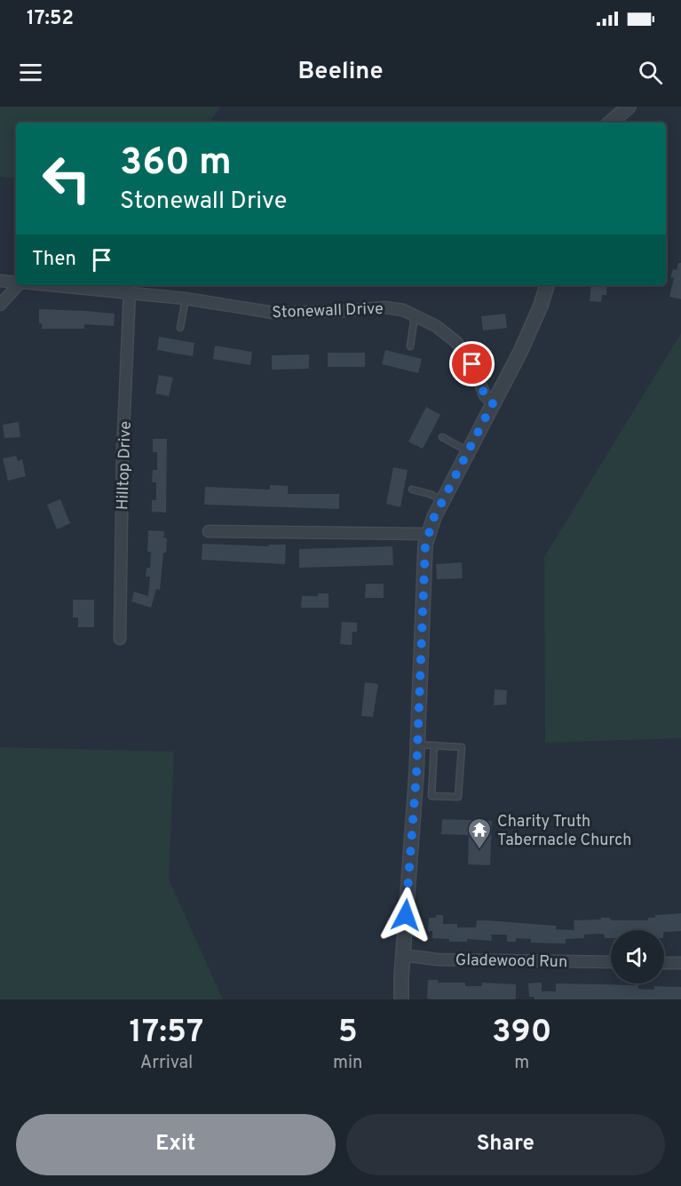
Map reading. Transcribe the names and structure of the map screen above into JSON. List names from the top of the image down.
{
  "streets": {
    "street": ["Stonewall Drive", "Hilltop Drive", "Gladewood Run"]
  },
  "crossings": [
    ["Stonewall Drive", "Hilltop Drive"]
  ],
  "places": {
    "temple": ["Charity Truth Tabernacle Church"]
  },
  "page": {
    "status": "17:52",
    "header": "Beeline",
    "turn": ["360 m", "Stonewall Drive"],
    "then": "Then",
    "eta": [
      "17:57",
      "Arrival",
      "5",
      "min",
      "390",
      "m"
    ],
    "buttons": ["Exit", "Share"]
  }
}
